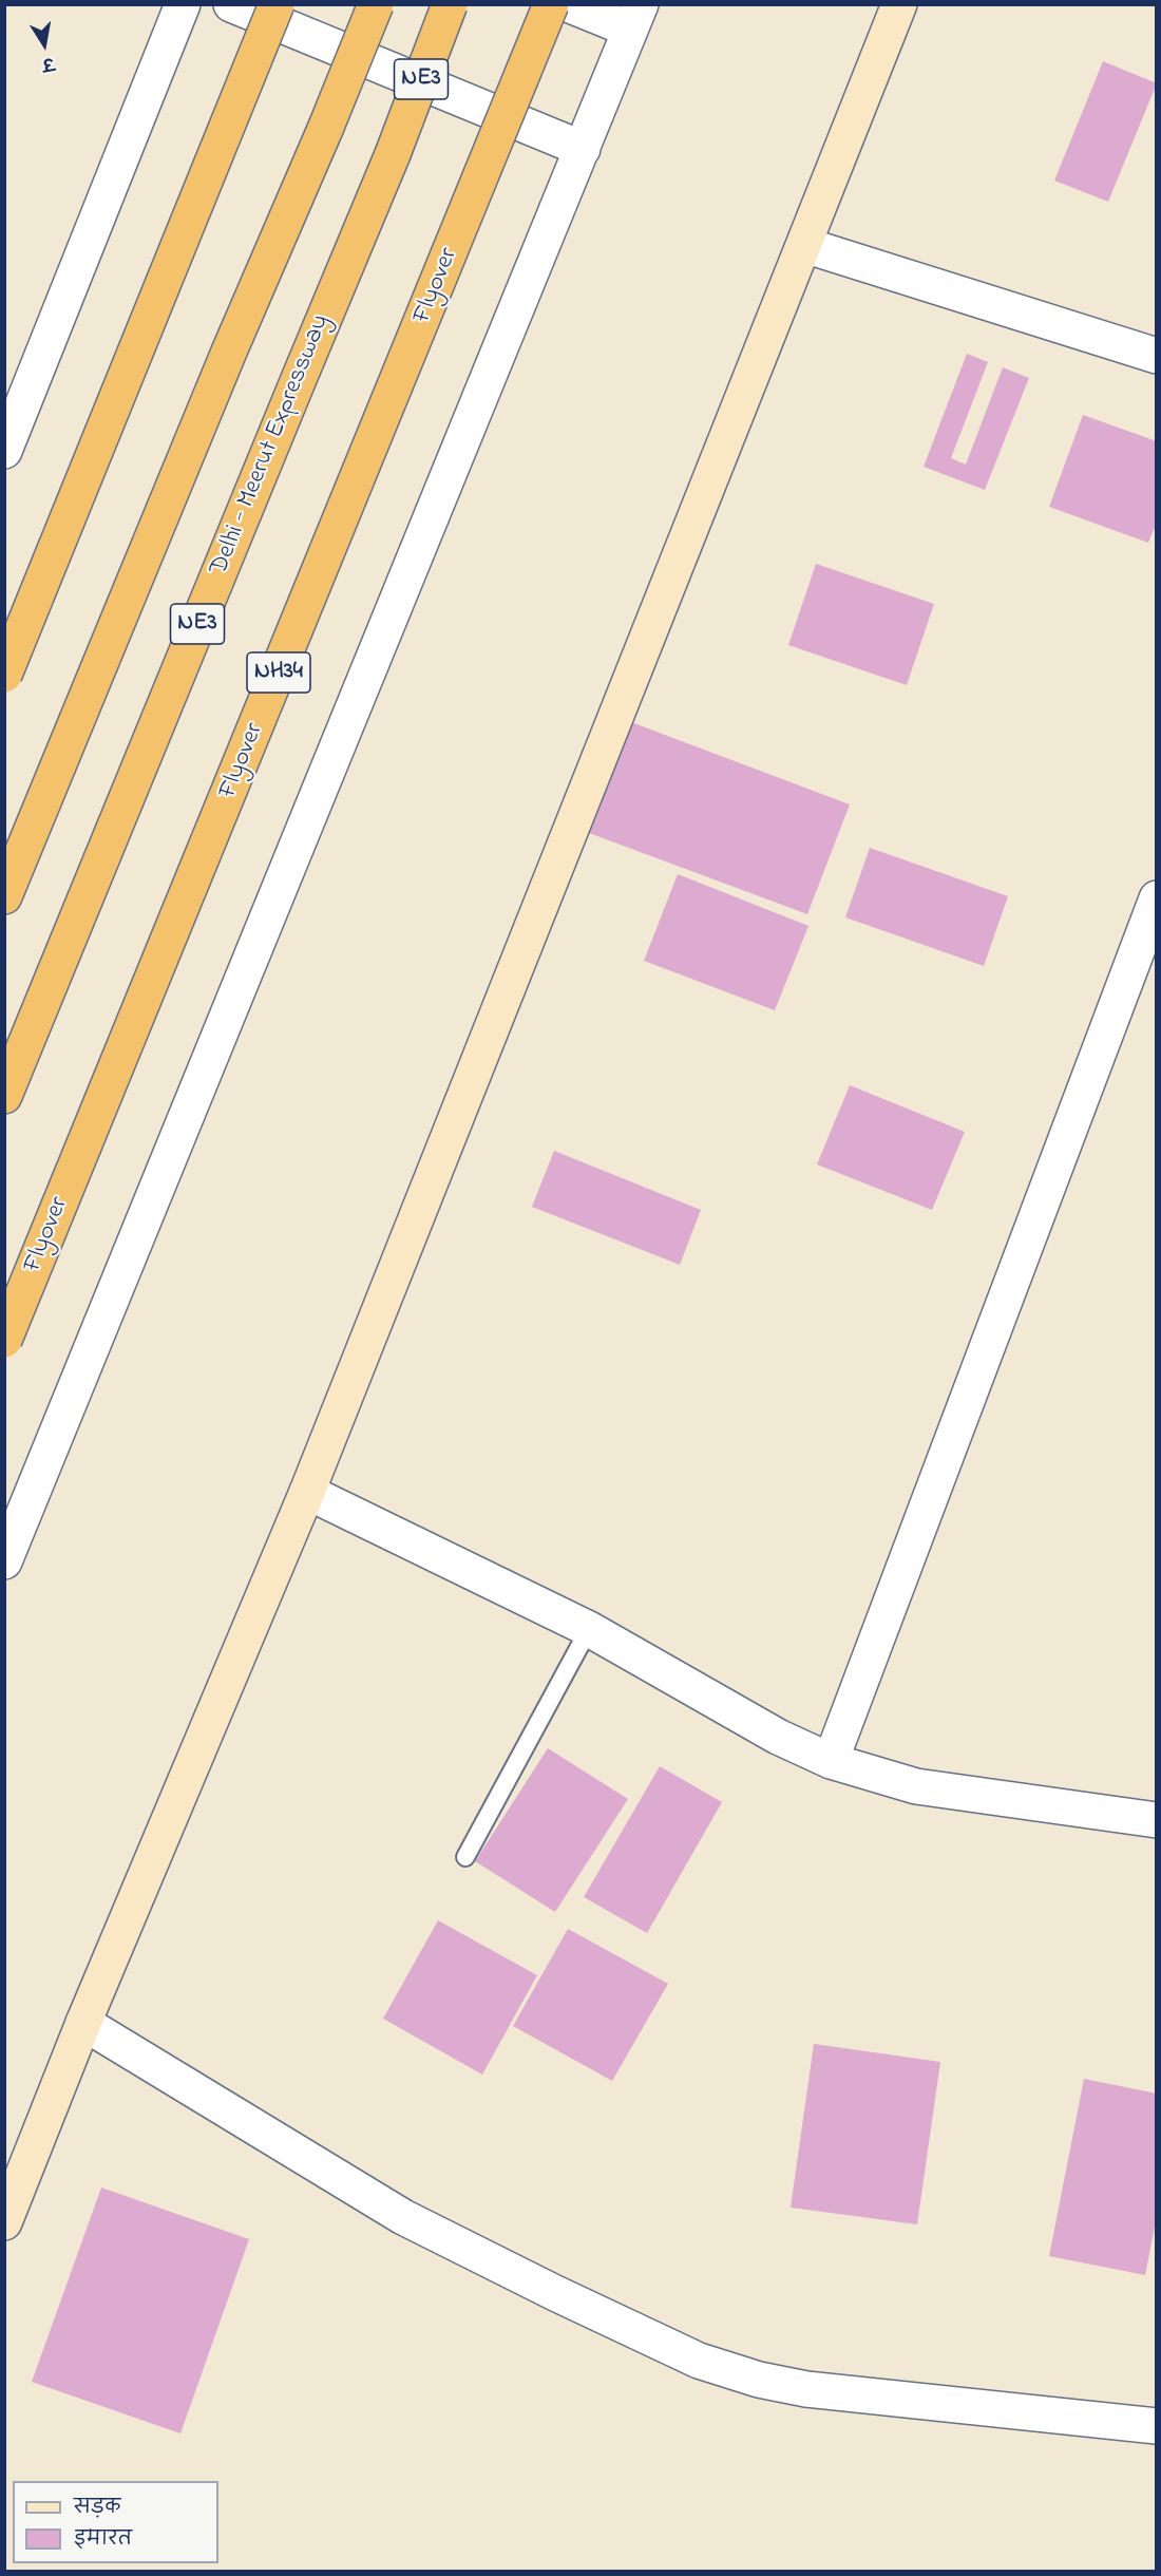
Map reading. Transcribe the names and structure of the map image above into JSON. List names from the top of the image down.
{
  "streets": {
    "highway": [
      "NE3",
      "Flyover",
      "Delhi - Meerut Expressway",
      "NH34"
    ]
  },
  "legend": ["सड़क", "इमारत"],
  "north": "bottom"
}
